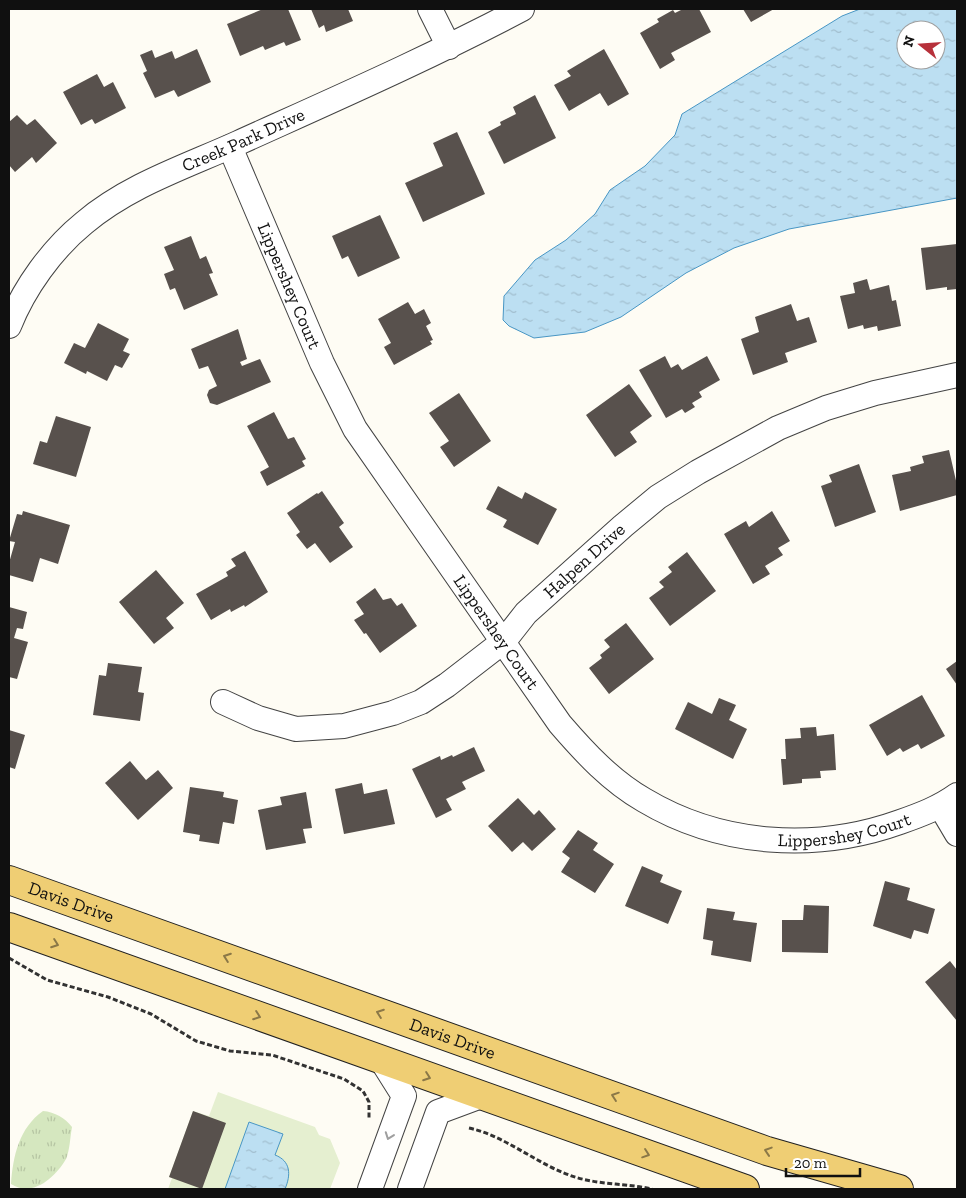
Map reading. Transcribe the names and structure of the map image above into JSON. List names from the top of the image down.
{
  "streets": {
    "main road": ["Davis Drive"],
    "street": ["Creek Park Drive", "Lippershey Court", "Halpen Drive"]
  },
  "crossings": [
    ["Creek Park Drive", "Lippershey Court"],
    ["Lippershey Court", "Halpen Drive"]
  ],
  "scale_bar": "20 m",
  "north": "left"
}
